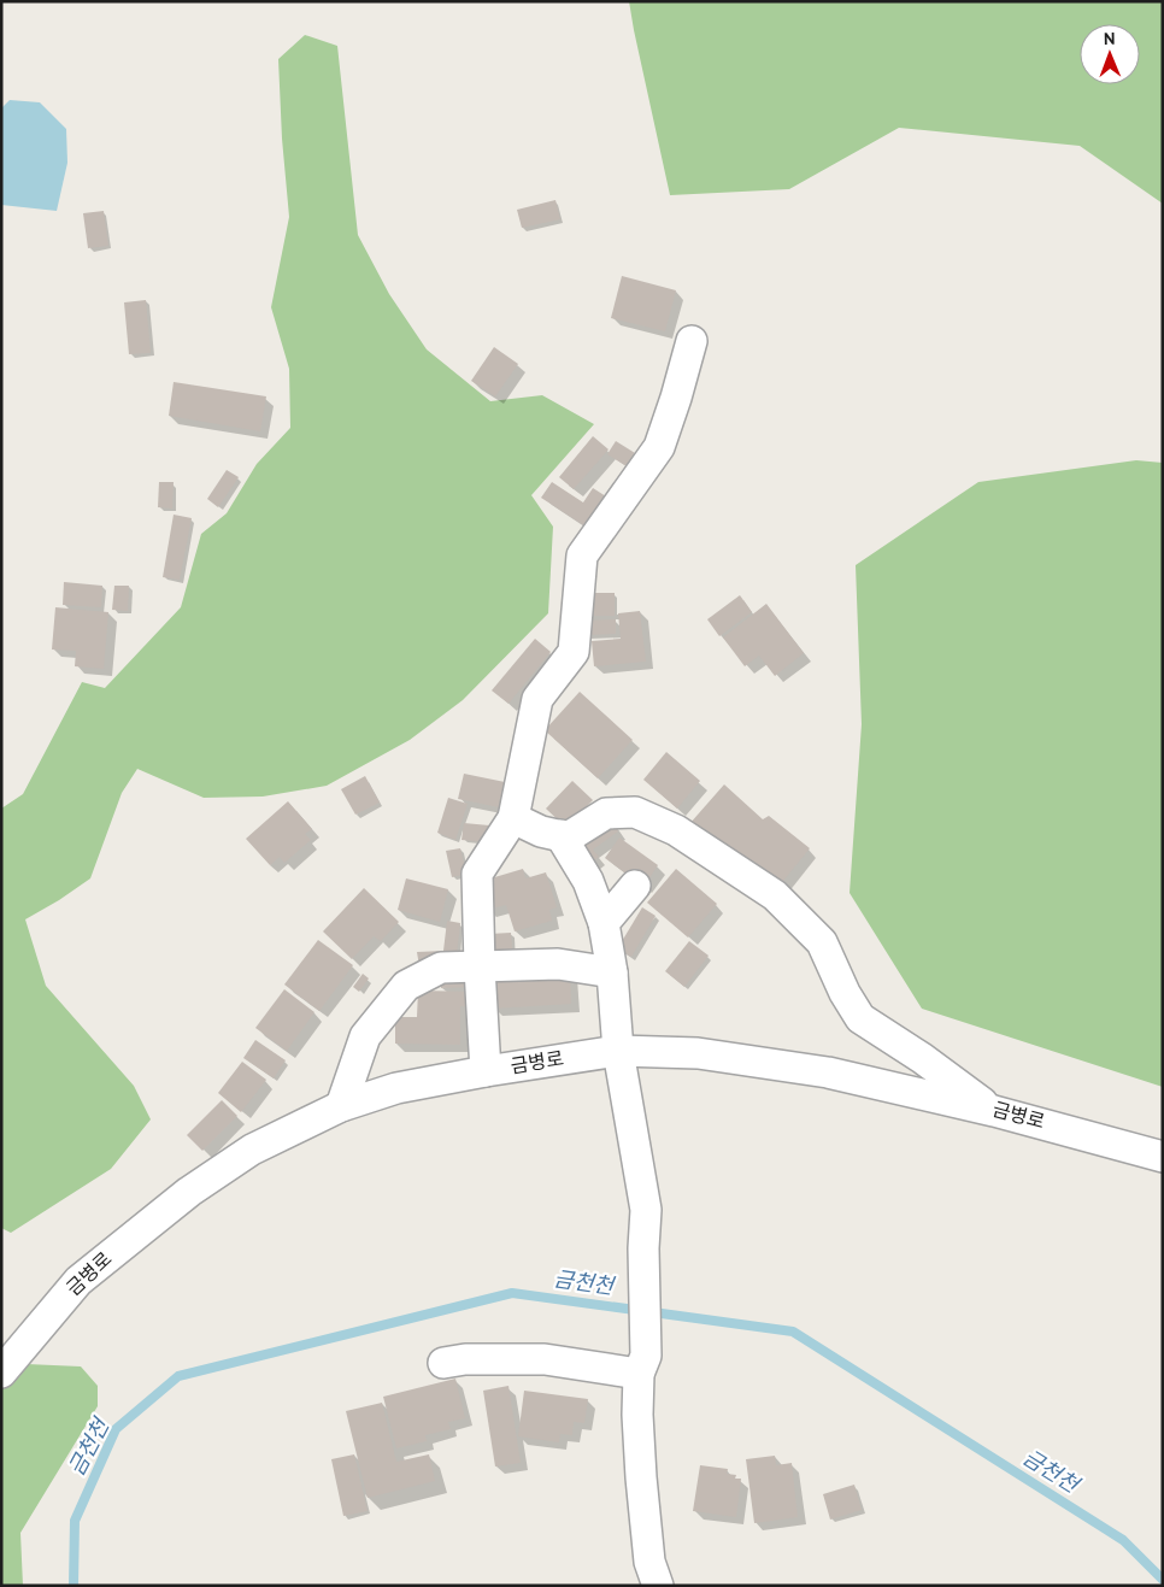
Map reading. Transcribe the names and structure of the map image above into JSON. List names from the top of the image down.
{
  "streets": {
    "street": ["금병로"]
  },
  "water": ["금천천"],
  "north": "top"
}
